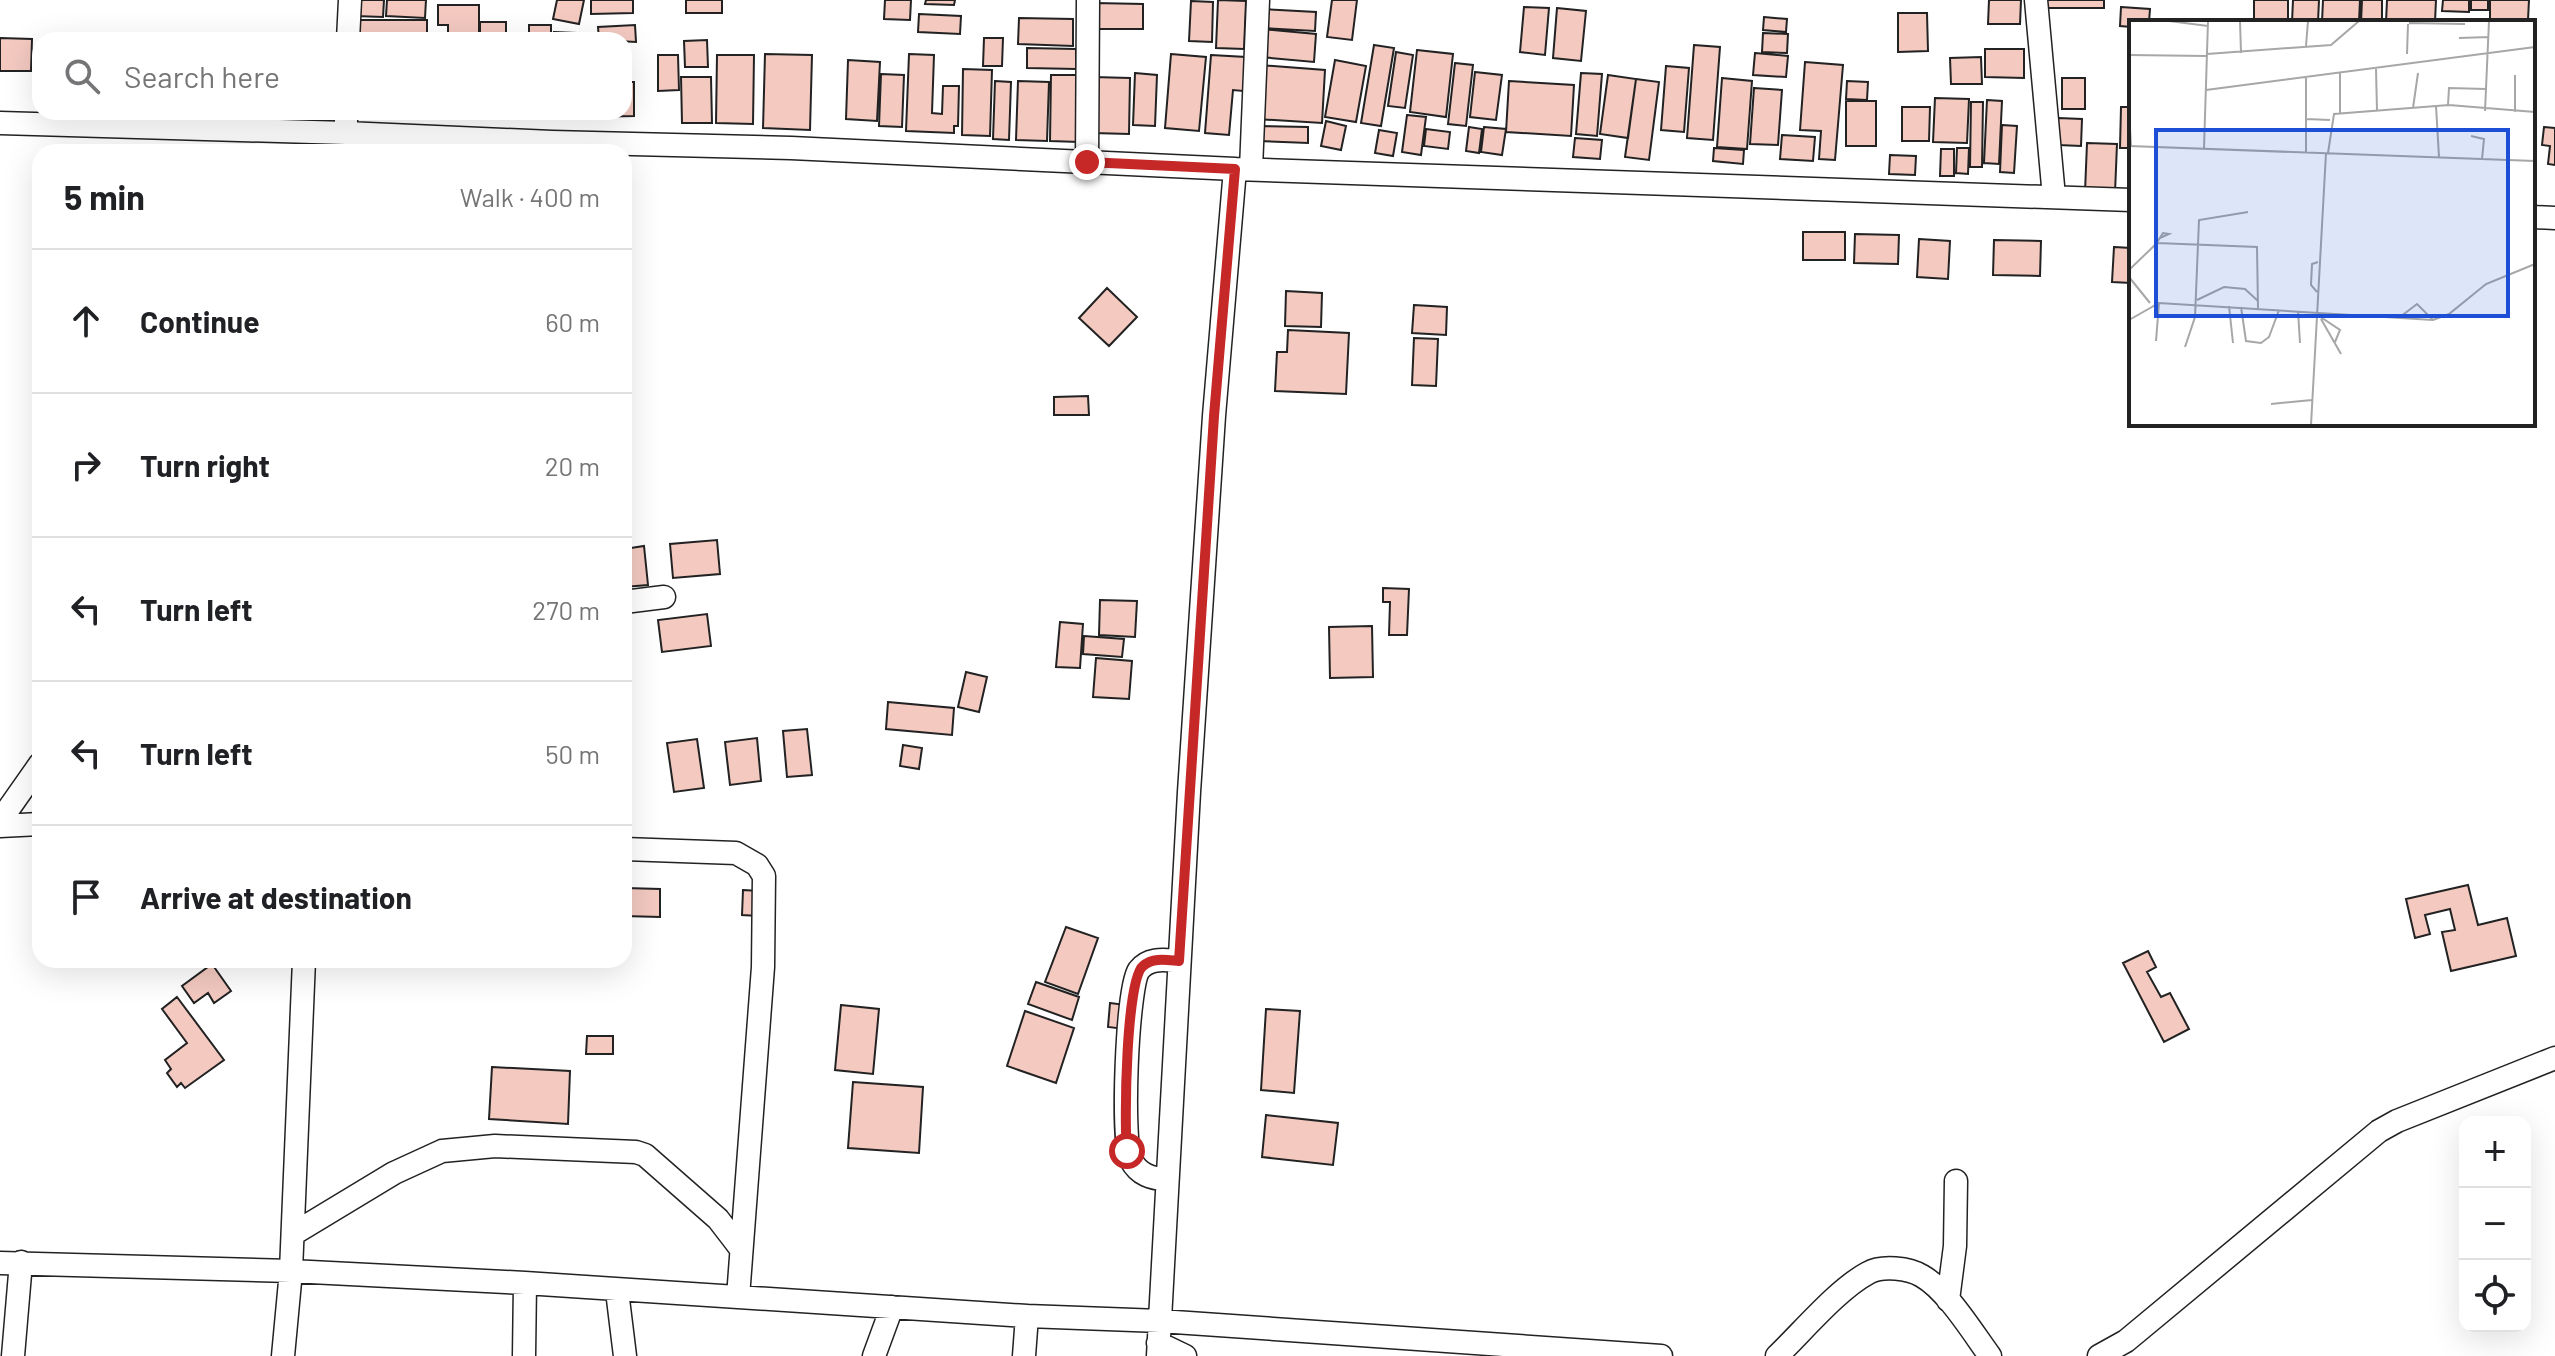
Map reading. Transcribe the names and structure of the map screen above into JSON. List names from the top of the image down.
{
  "page": {
    "search": "Search here",
    "heading": ["5 min", "Walk · 400 m"],
    "list": [
      ["Continue", "60 m"],
      ["Turn right", "20 m"],
      ["Turn left", "270 m"],
      ["Turn left", "50 m"],
      "Arrive at destination"
    ],
    "map_buttons": ["+", "−"]
  }
}
